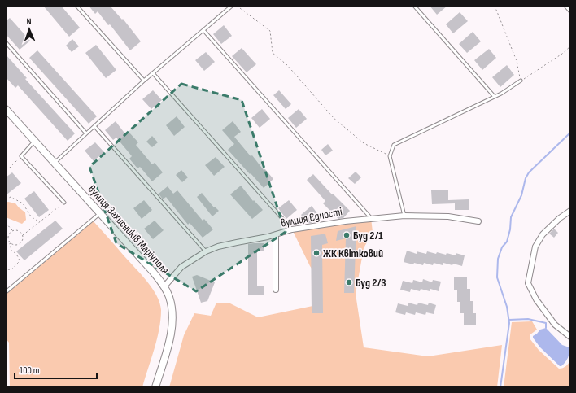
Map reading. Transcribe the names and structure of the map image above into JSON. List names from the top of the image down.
{
  "streets": {
    "main road": ["вулиця Захисників Маріуполя"],
    "street": ["вулиця Єдності"]
  },
  "crossings": [
    ["вулиця Єдності", "вулиця Захисників Маріуполя"]
  ],
  "places": ["Буд 2/1", "ЖК Квітковий", "Буд 2/3"],
  "scale_bar": "100 m",
  "north": "top"
}
